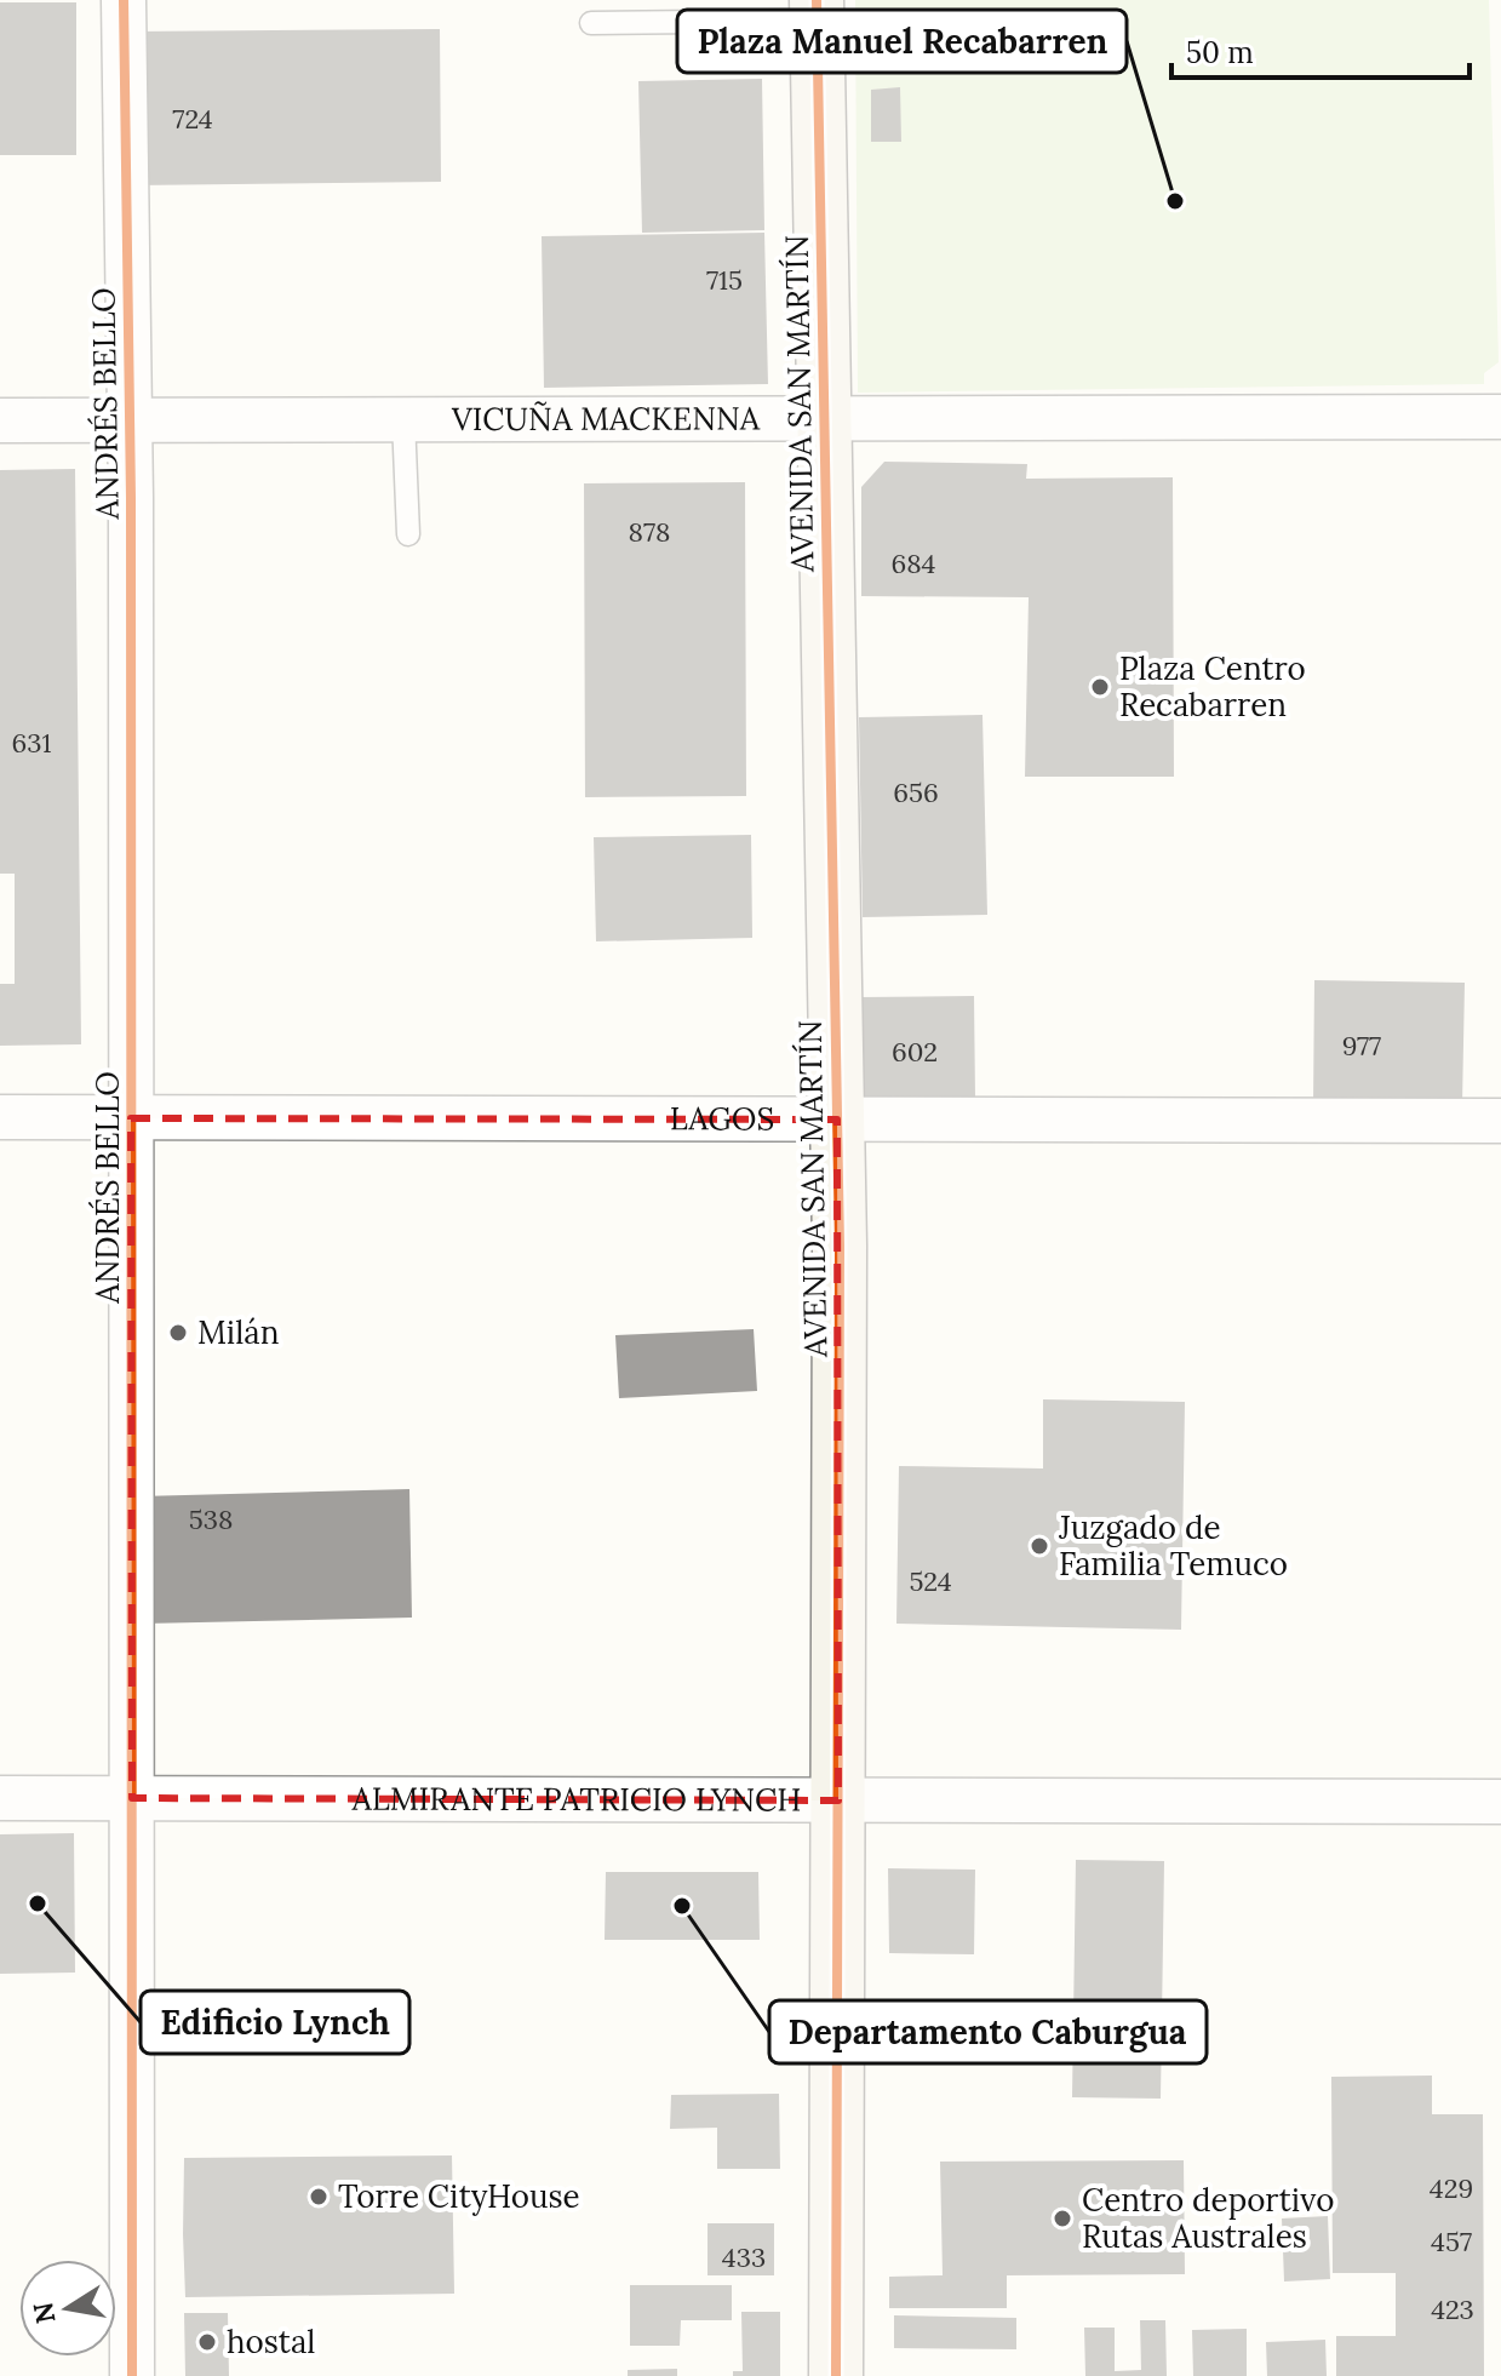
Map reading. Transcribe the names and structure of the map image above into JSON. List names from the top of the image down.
{
  "streets": {
    "main road": ["AVENIDA SAN MARTÍN"],
    "street": [
      "ANDRÉS BELLO",
      "VICUÑA MACKENNA",
      "LAGOS",
      "ALMIRANTE PATRICIO LYNCH"
    ]
  },
  "crossings": [
    ["ANDRÉS BELLO", "VICUÑA MACKENNA"],
    ["ANDRÉS BELLO", "LAGOS"],
    ["ANDRÉS BELLO", "ALMIRANTE PATRICIO LYNCH"],
    ["AVENIDA SAN MARTÍN", "VICUÑA MACKENNA"],
    ["AVENIDA SAN MARTÍN", "LAGOS"],
    ["AVENIDA SAN MARTÍN", "ALMIRANTE PATRICIO LYNCH"]
  ],
  "places": [
    "Plaza Manuel Recabarren",
    "Plaza Centro Recabarren",
    "Milán",
    "Juzgado de Familia Temuco",
    "Edificio Lynch",
    "Departamento Caburgua",
    "Torre CityHouse",
    "Centro deportivo Rutas Australes",
    "hostal"
  ],
  "house_numbers": [
    "724",
    "715",
    "878",
    "684",
    "631",
    "656",
    "977",
    "602",
    "538",
    "524",
    "429",
    "457",
    "433",
    "423"
  ],
  "scale_bar": "50 m",
  "north": "left"
}
